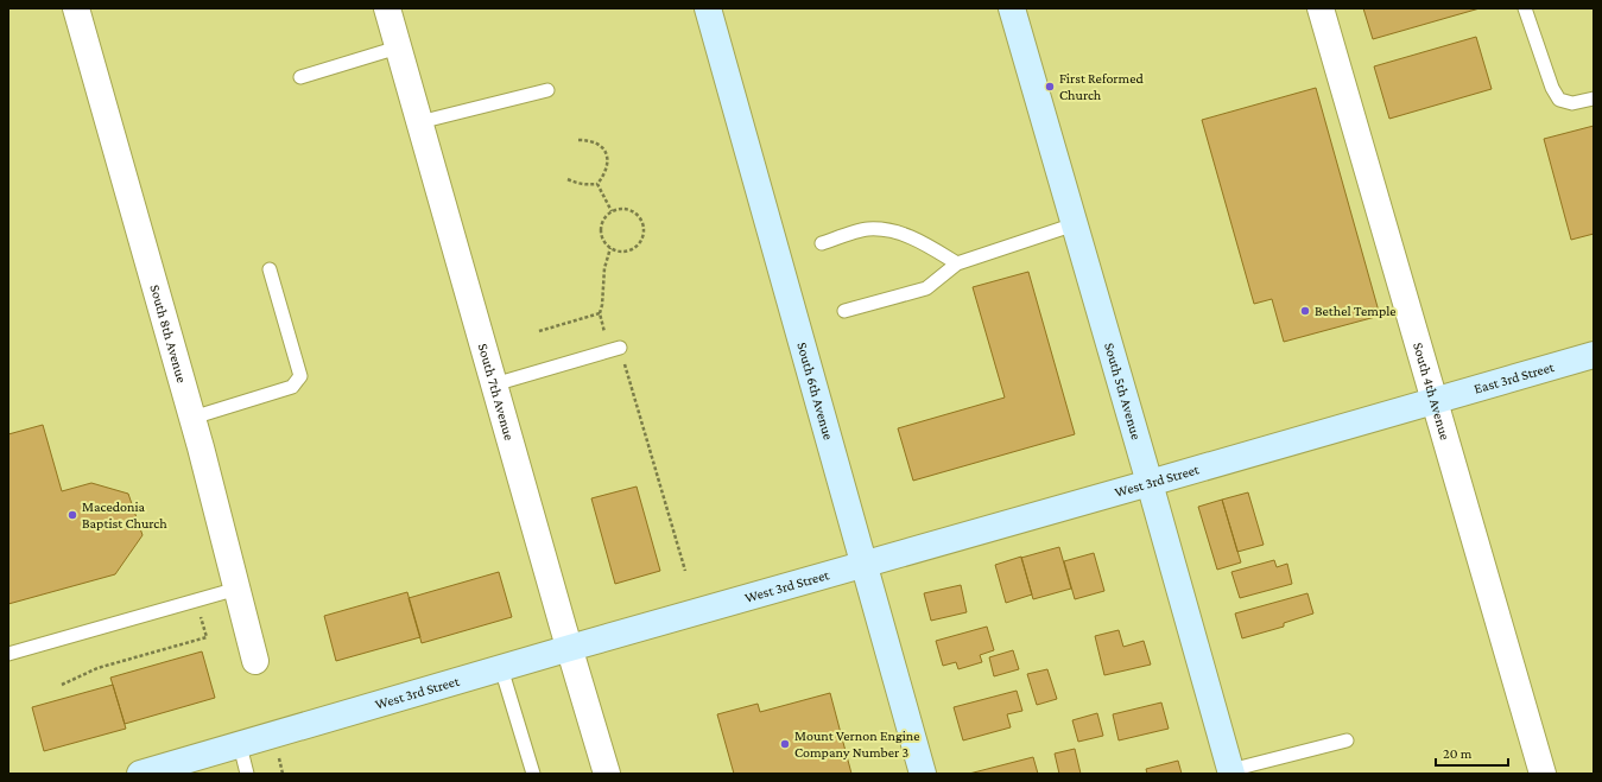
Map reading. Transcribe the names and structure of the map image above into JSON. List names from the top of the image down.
{
  "streets": {
    "street": [
      "South 8th Avenue",
      "East 3rd Street",
      "South 5th Avenue",
      "South 7th Avenue",
      "South 6th Avenue",
      "South 4th Avenue",
      "West 3rd Street"
    ]
  },
  "crossings": [
    ["East 3rd Street", "South 4th Avenue"],
    ["East 3rd Street", "West 3rd Street"],
    ["South 5th Avenue", "West 3rd Street"],
    ["South 7th Avenue", "West 3rd Street"],
    ["South 6th Avenue", "West 3rd Street"],
    ["South 4th Avenue", "West 3rd Street"]
  ],
  "places": [
    "First Reformed Church",
    "Bethel Temple",
    "Macedonia Baptist Church",
    "Mount Vernon Engine Company Number 3"
  ],
  "scale_bar": "20 m"
}
